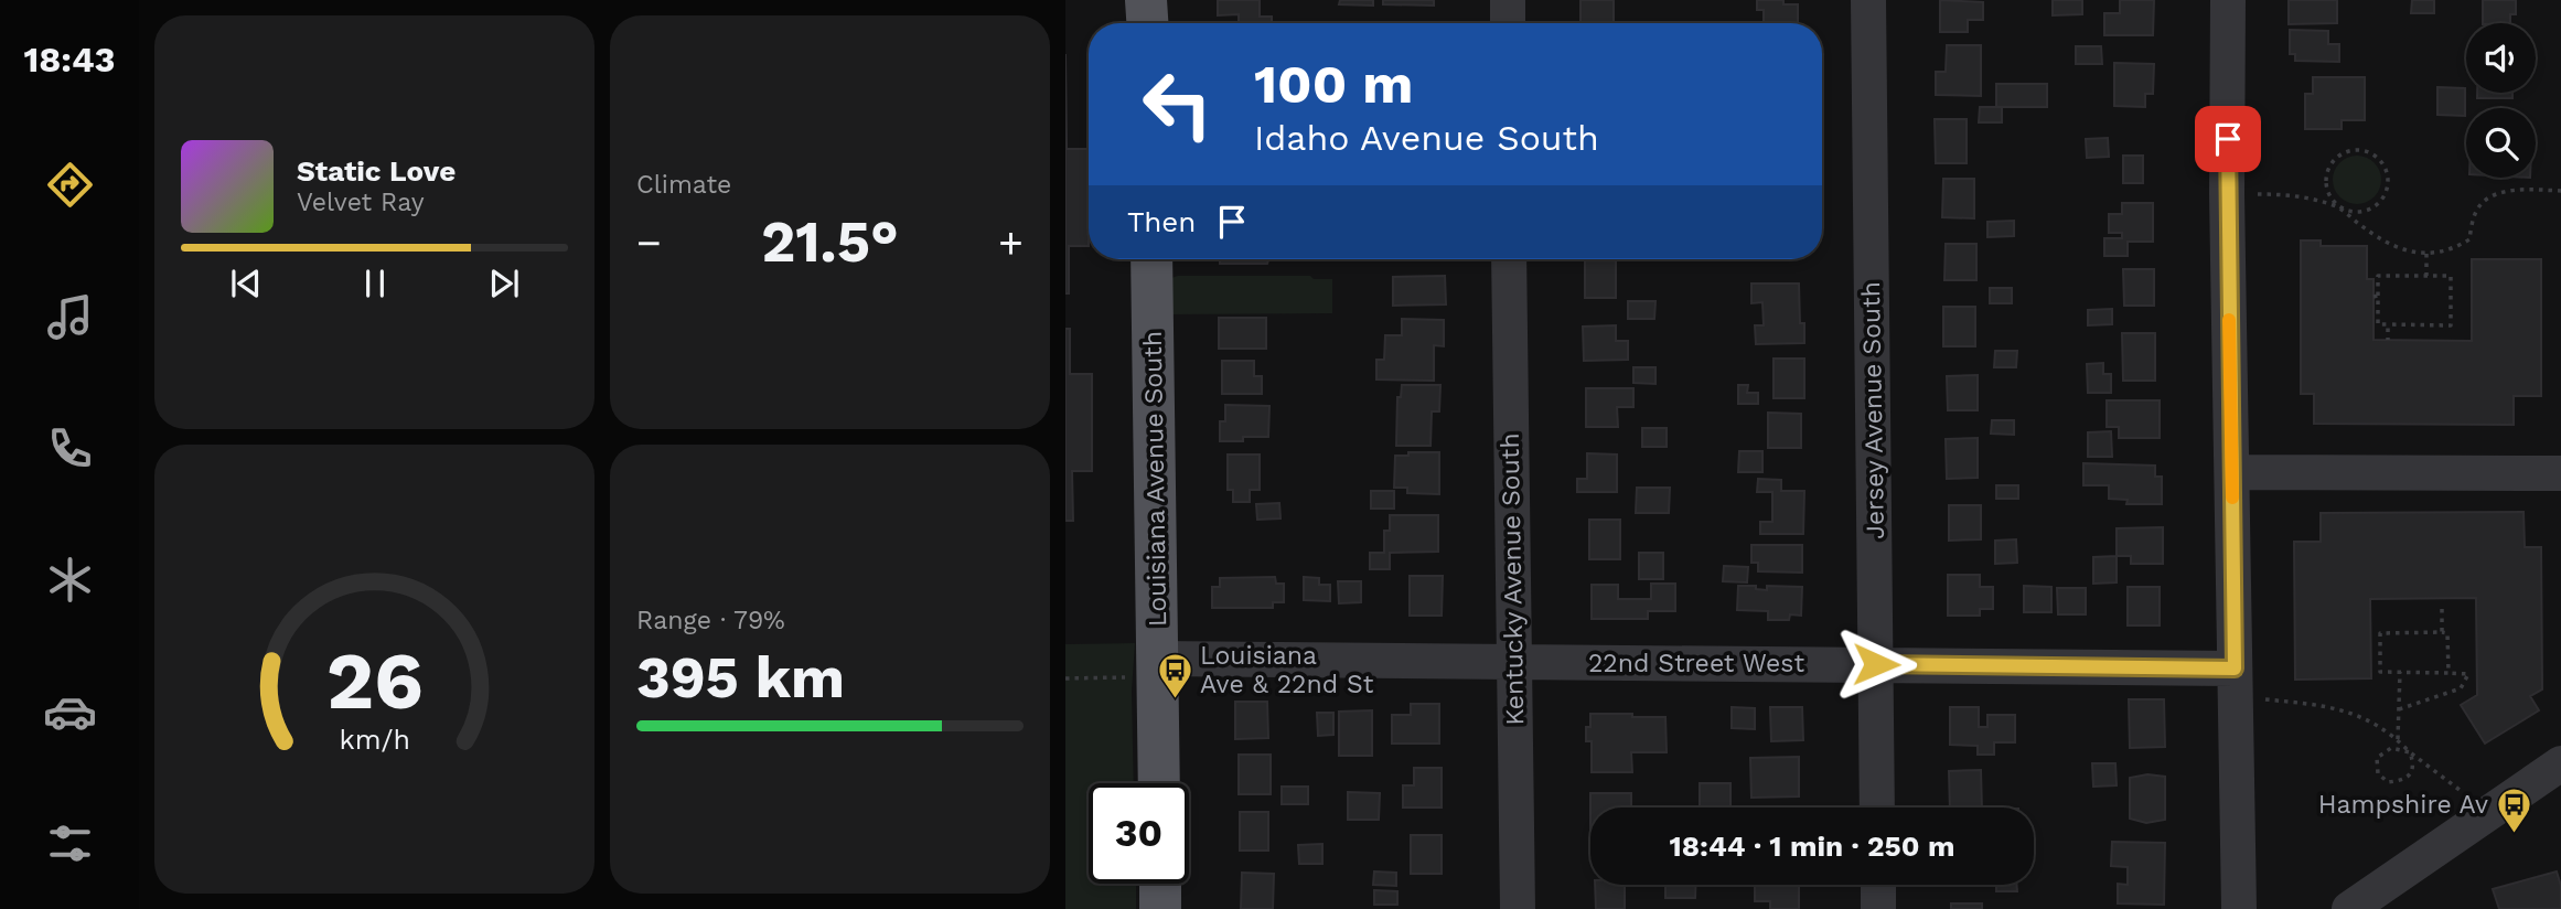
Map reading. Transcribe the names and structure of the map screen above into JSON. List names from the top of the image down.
{
  "streets": {
    "main road": ["Louisiana Avenue South"],
    "street": ["Jersey Avenue South", "Kentucky Avenue South", "22nd Street West"]
  },
  "crossings": [
    ["Jersey Avenue South", "22nd Street West"],
    ["Louisiana Avenue South", "22nd Street West"],
    ["Kentucky Avenue South", "22nd Street West"]
  ],
  "places": {
    "bus stop": ["Louisiana Ave & 22nd St", "Hampshire Av"]
  },
  "page": {
    "tabs": "18:43",
    "tile": [
      "Climate",
      ["Range · 79%", "395 km"]
    ],
    "turn": ["100 m", "Idaho Avenue South"],
    "song": ["Static Love", "Velvet Ray"],
    "then": "Then",
    "heat": ["−", "21.5°", "+"],
    "limit": "30",
    "trip": "18:44 · 1 min · 250 m",
    "gauge": ["26", "km/h"]
  }
}
